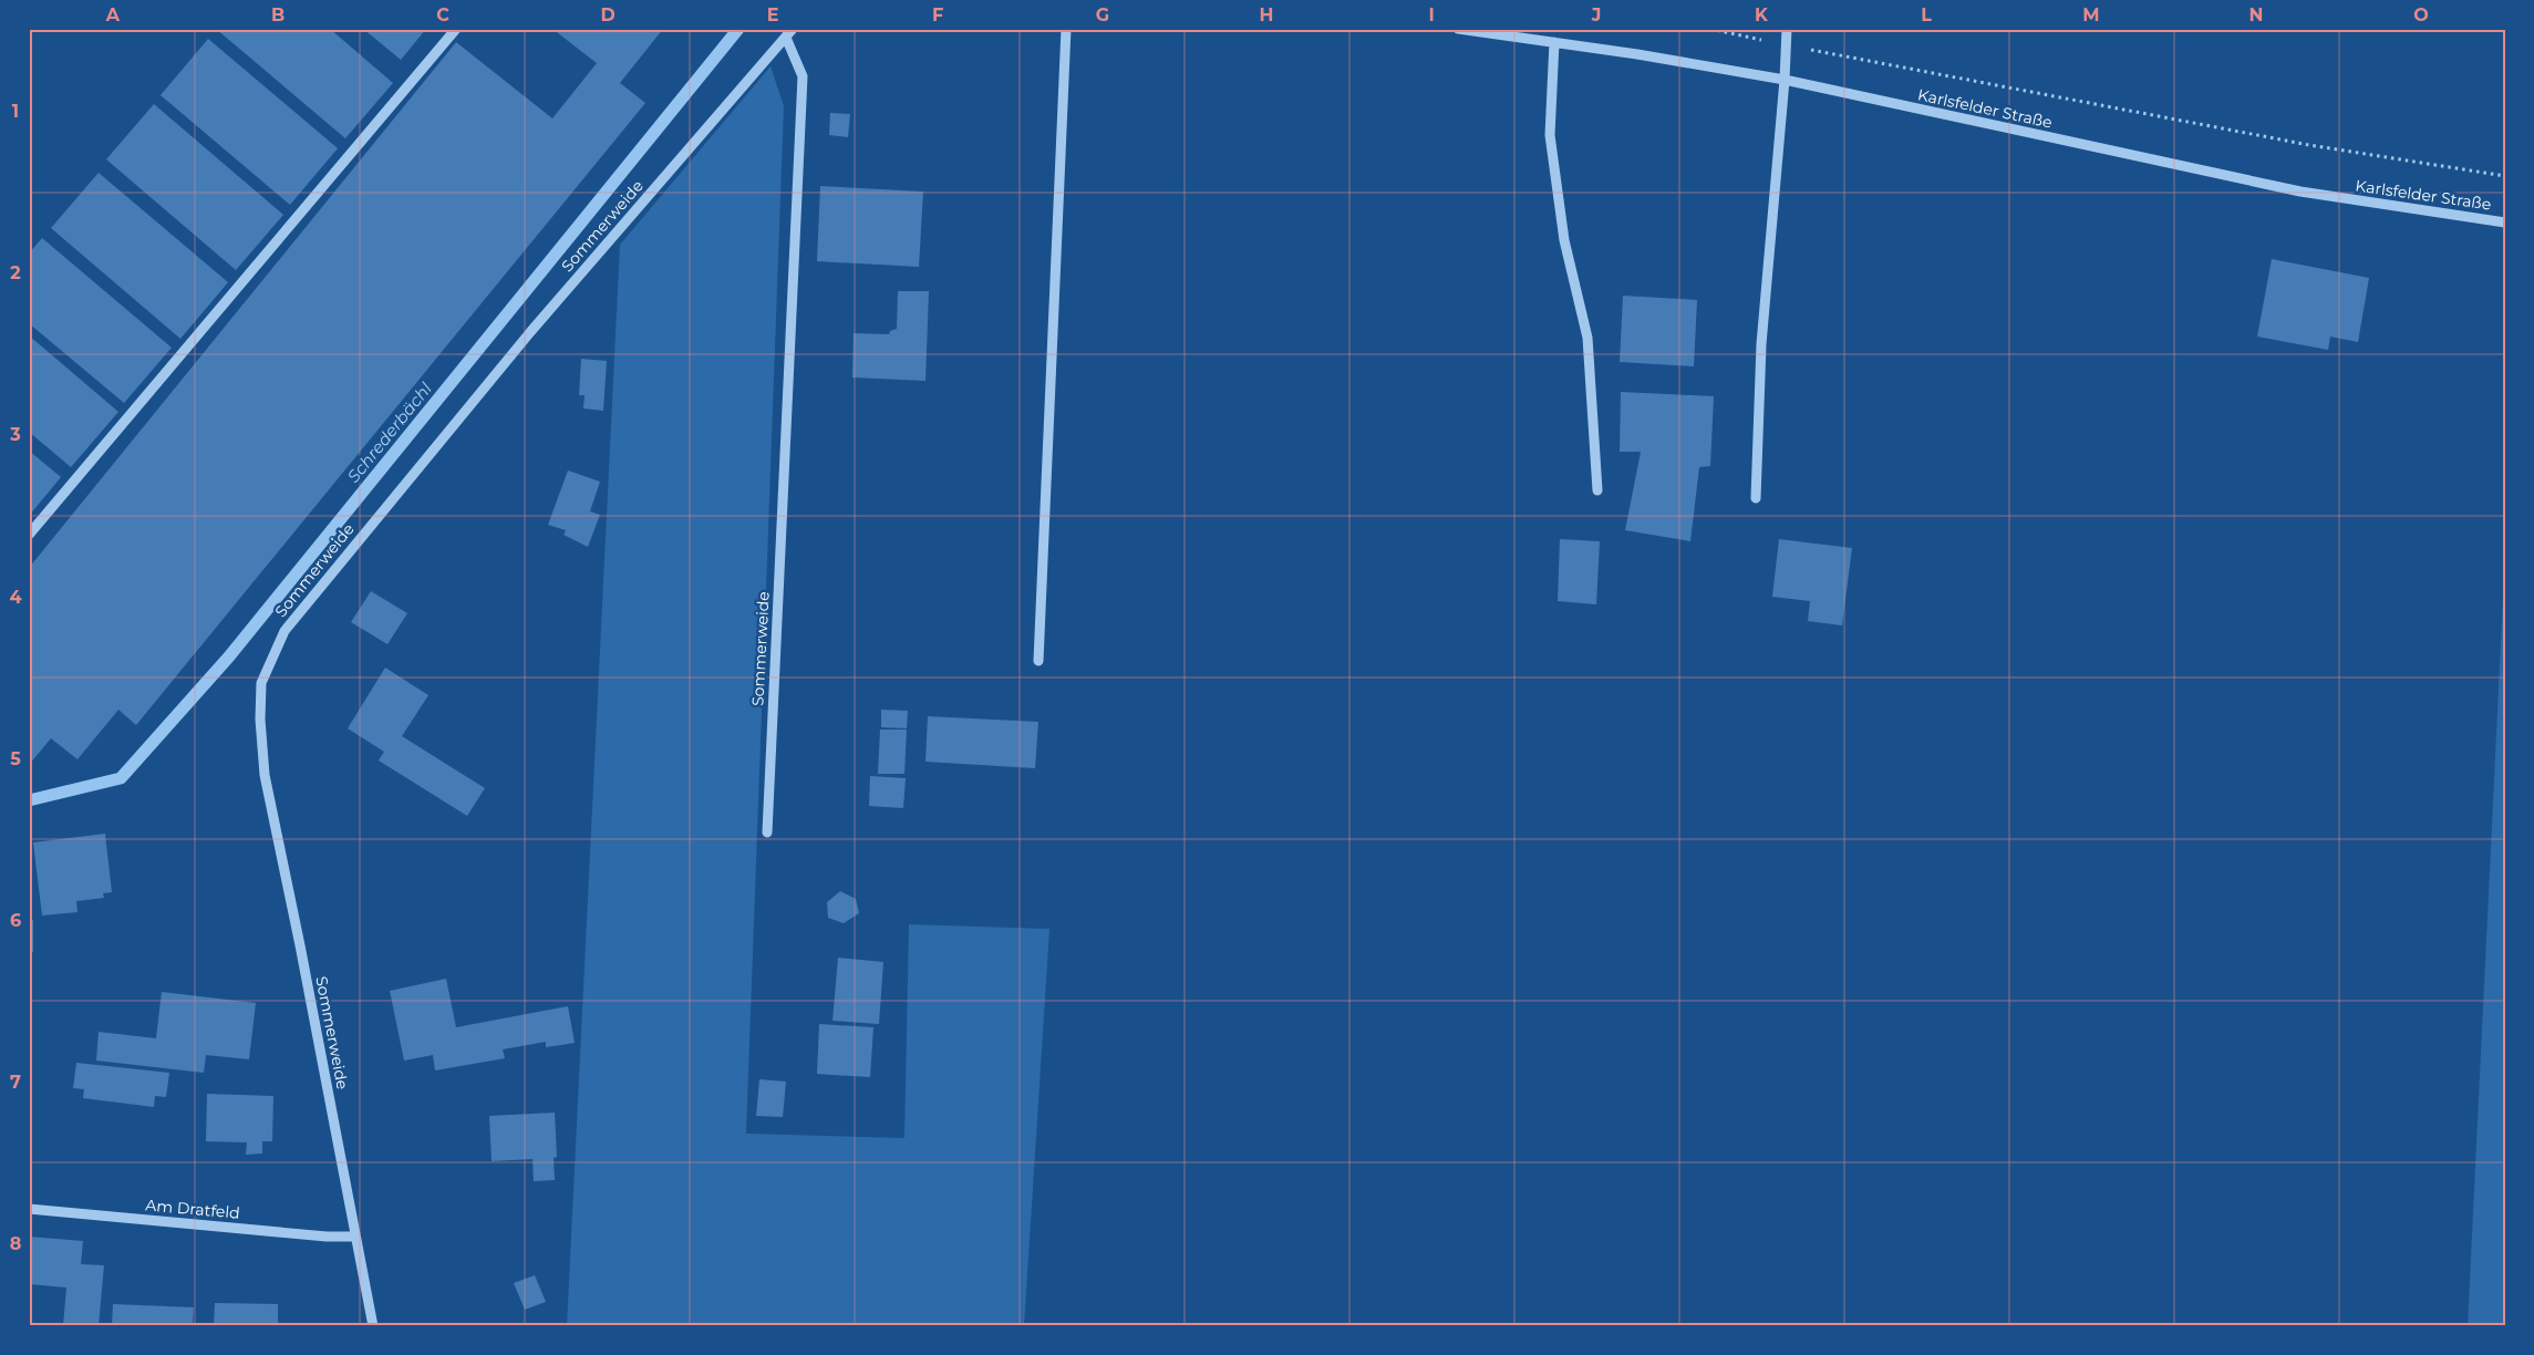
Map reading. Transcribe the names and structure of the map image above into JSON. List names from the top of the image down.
{
  "streets": {
    "street": ["Karlsfelder Straße", "Sommerweide", "Am Dratfeld"]
  },
  "crossings": [
    ["Sommerweide", "Am Dratfeld"]
  ],
  "water": ["Schrederbächl"],
  "grid": {
    "columns": [
      "A",
      "B",
      "C",
      "D",
      "E",
      "F",
      "G",
      "H",
      "I",
      "J",
      "K",
      "L",
      "M",
      "N",
      "O"
    ],
    "rows": [
      "1",
      "2",
      "3",
      "4",
      "5",
      "6",
      "7",
      "8"
    ]
  }
}
